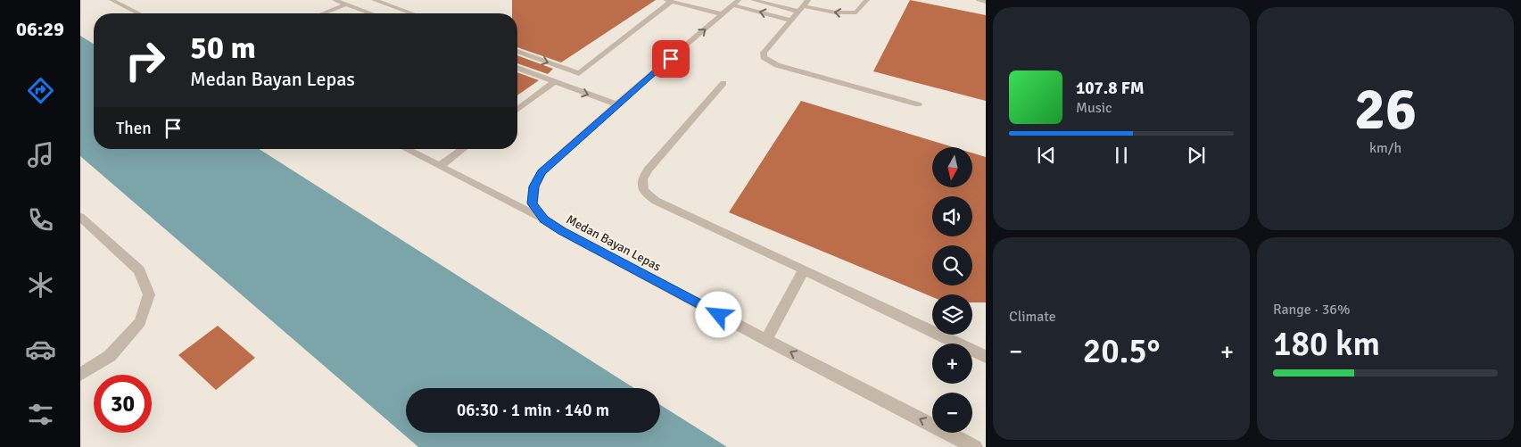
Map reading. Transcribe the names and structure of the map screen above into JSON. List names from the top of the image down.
{
  "streets": {
    "street": ["Medan Bayan Lepas"]
  },
  "north": "bottom",
  "page": {
    "tabs": "06:29",
    "tile": [
      ["26", "km/h"],
      "Climate",
      ["Range · 36%", "180 km"]
    ],
    "turn": ["50 m", "Medan Bayan Lepas"],
    "song": ["107.8 FM", "Music"],
    "then": "Then",
    "map_buttons": ["+", "−"],
    "heat": ["−", "20.5°", "+"],
    "limit": "30",
    "trip": "06:30 · 1 min · 140 m"
  }
}
